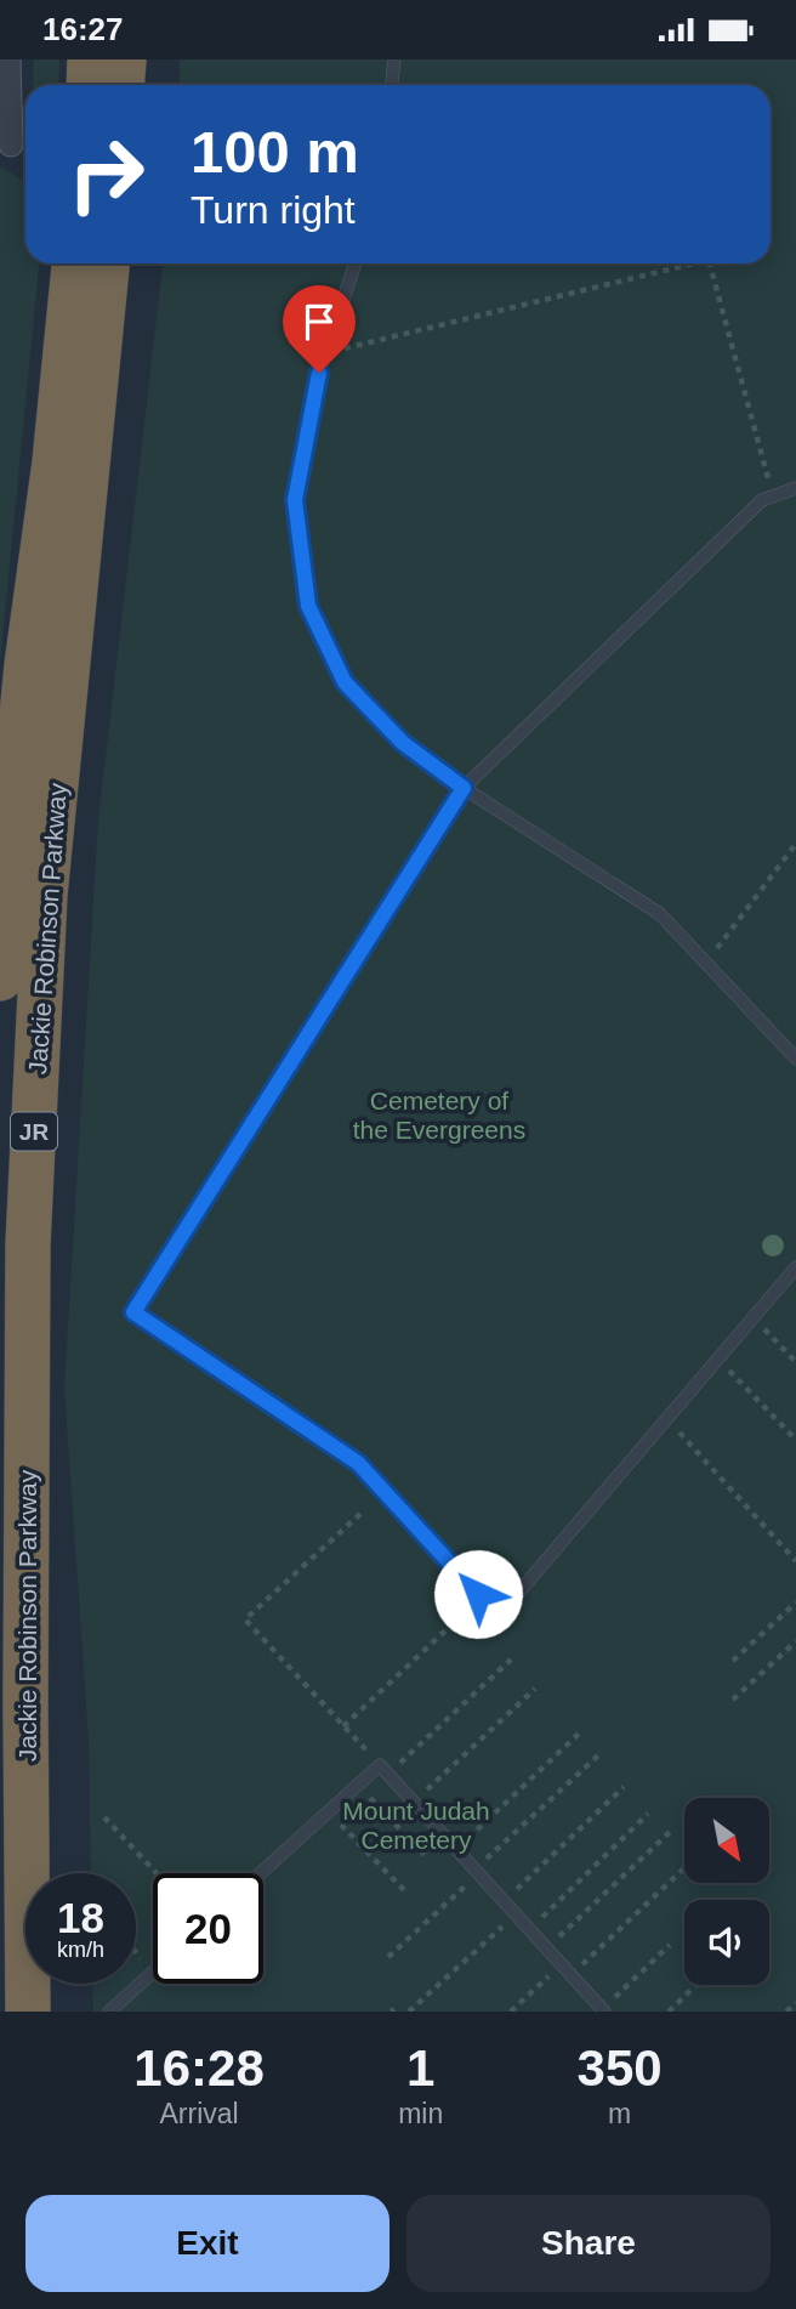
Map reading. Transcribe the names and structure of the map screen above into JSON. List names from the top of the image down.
{
  "streets": {
    "highway": ["Jackie Robinson Parkway", "JR"]
  },
  "parks": ["Cemetery of the Evergreens", "Mount Judah Cemetery"],
  "north": "bottom right",
  "page": {
    "status": "16:27",
    "turn": ["100 m", "Turn right"],
    "speed": "18 km/h",
    "limit": "20",
    "eta": [
      "16:28",
      "Arrival",
      "1",
      "min",
      "350",
      "m"
    ],
    "buttons": ["Exit", "Share"]
  }
}
